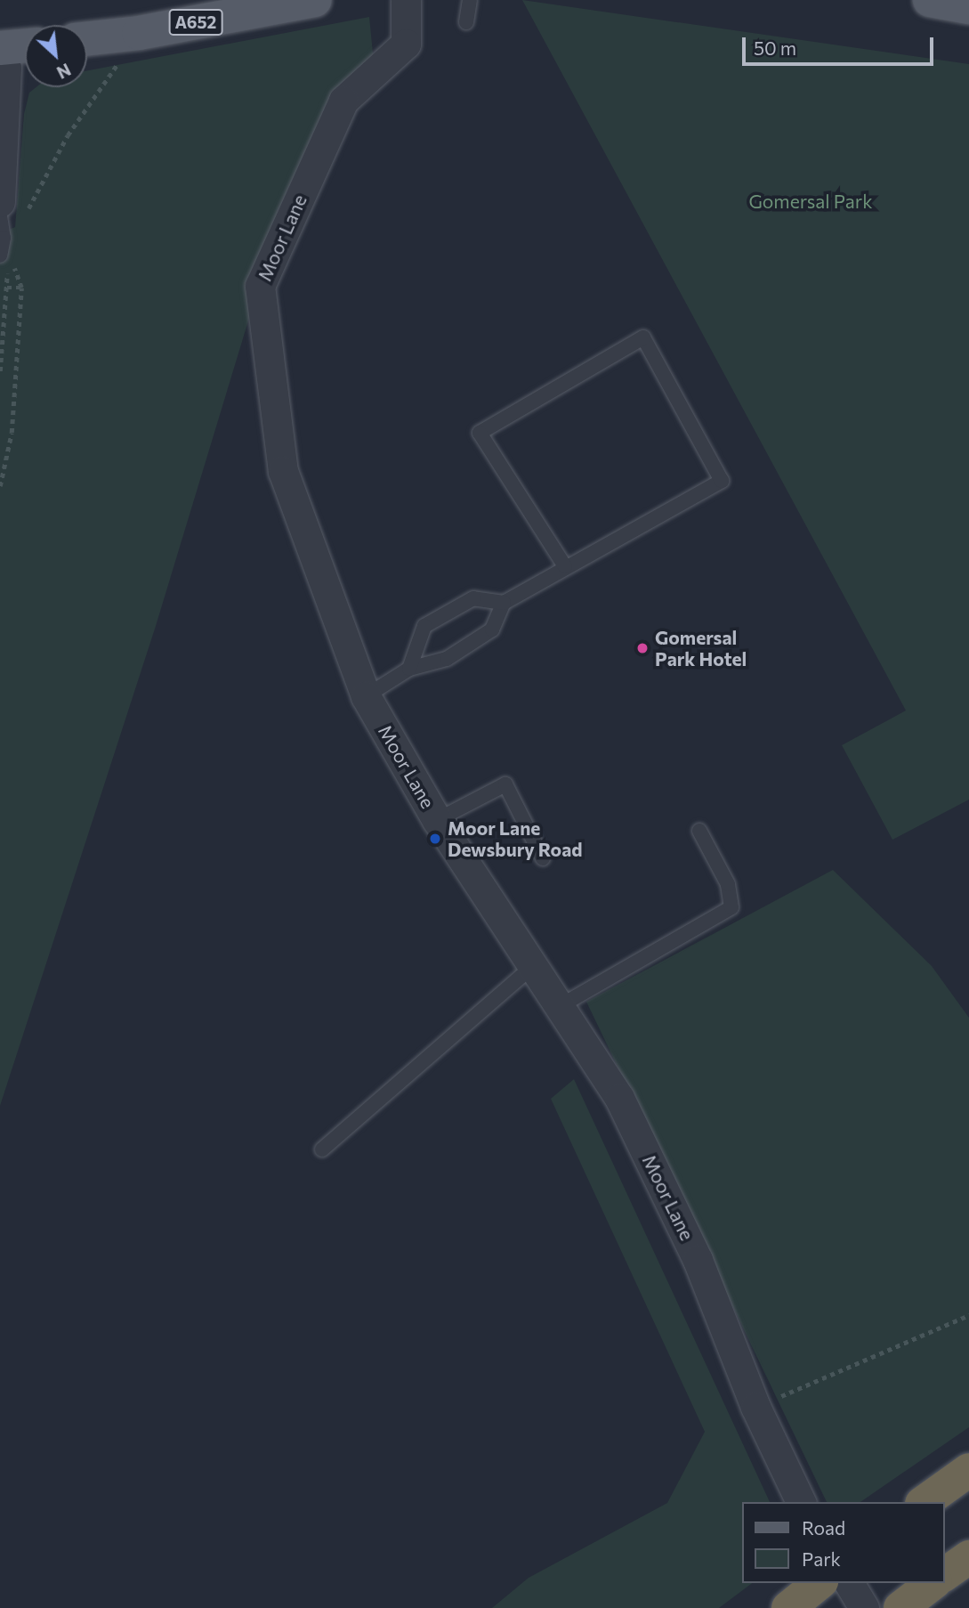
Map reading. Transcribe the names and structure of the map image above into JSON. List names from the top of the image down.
{
  "streets": {
    "main road": ["A652"],
    "street": ["Moor Lane"]
  },
  "parks": ["Gomersal Park"],
  "places": ["Gomersal Park Hotel", "Moor Lane Dewsbury Road"],
  "legend": ["Road", "Park"],
  "scale_bar": "50 m",
  "north": "bottom right"
}
